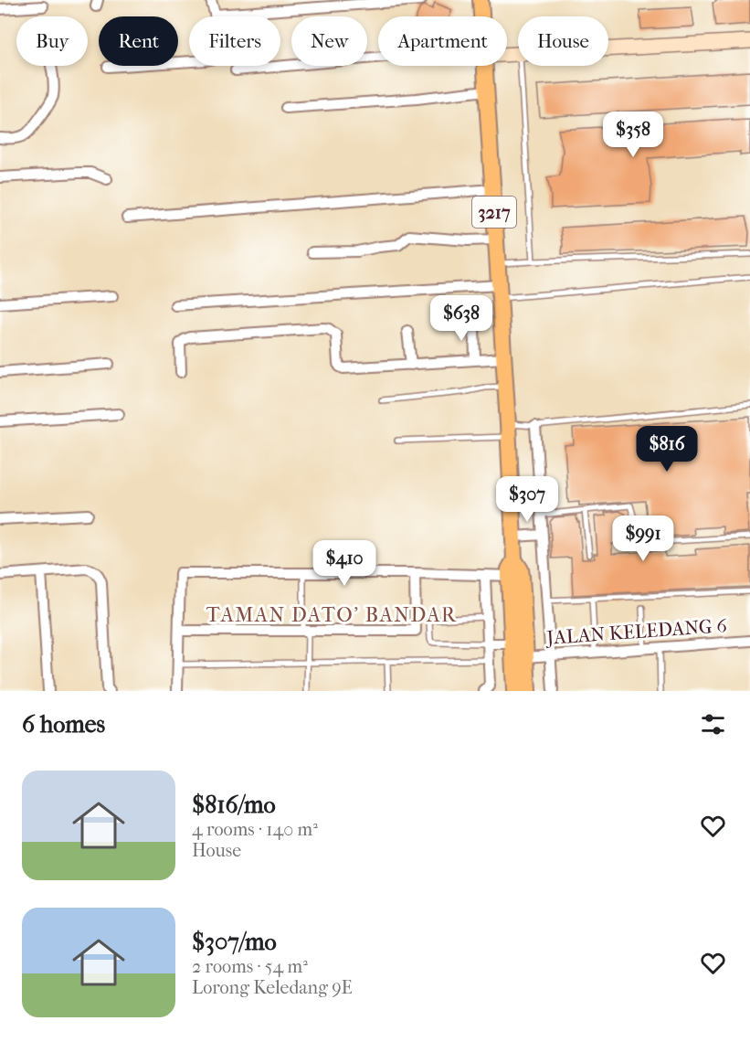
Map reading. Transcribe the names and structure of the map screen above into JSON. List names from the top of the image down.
{
  "streets": {
    "main road": ["3217"],
    "street": ["JALAN KELEDANG 6"]
  },
  "crossings": [
    ["3217", "JALAN KELEDANG 6"]
  ],
  "districts": ["TAMAN DATO' BANDAR"],
  "page": {
    "chip": [
      "Buy",
      "Rent",
      "Filters",
      "New",
      "Apartment",
      "House"
    ],
    "price": [
      "$358",
      "$638",
      "$816",
      "$307",
      "$991",
      "$410"
    ],
    "heading": "6 homes",
    "list": [
      {
        "name": "$816/mo",
        "note": "4 rooms · 140 m² · House"
      },
      {
        "name": "$307/mo",
        "note": "2 rooms · 54 m² · Lorong Keledang 9E"
      }
    ]
  }
}
